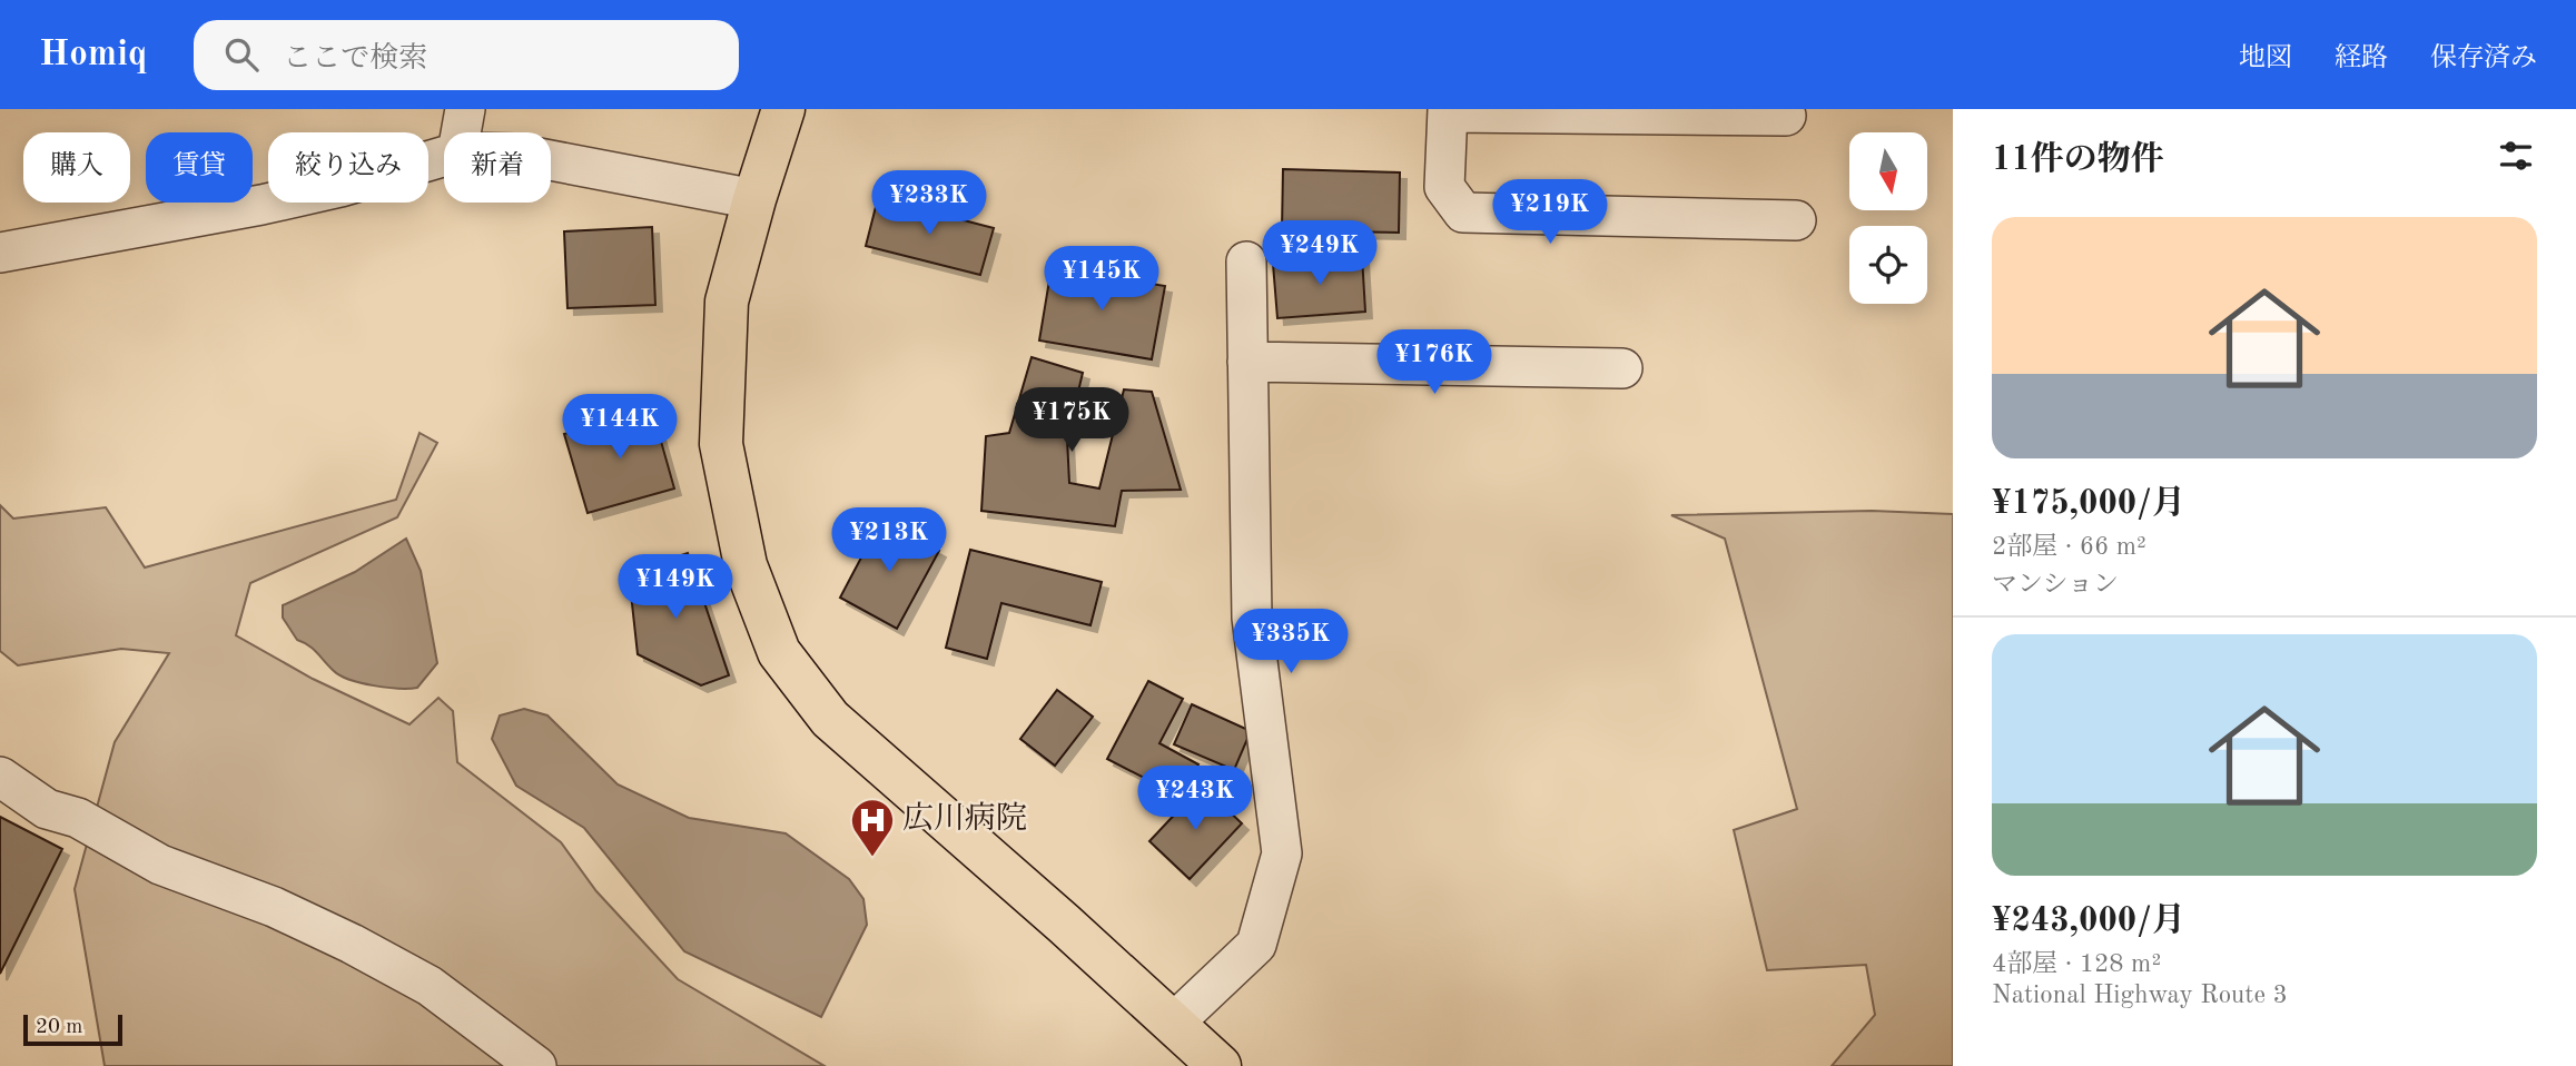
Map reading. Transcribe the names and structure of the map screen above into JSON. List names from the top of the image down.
{
  "places": {
    "hospital": ["広川病院"]
  },
  "scale_bar": "20 m",
  "north": "bottom",
  "page": {
    "header": "Homiq",
    "search": "ここで検索",
    "nav": ["地図", "経路", "保存済み"],
    "heading": "11件の物件",
    "chip": [
      "購入",
      "賃貸",
      "絞り込み",
      "新着"
    ],
    "price": [
      "¥233K",
      "¥219K",
      "¥249K",
      "¥145K",
      "¥176K",
      "¥175K",
      "¥144K",
      "¥213K",
      "¥149K",
      "¥335K",
      "¥243K"
    ],
    "list": [
      {
        "name": "¥175,000/月",
        "note": "2部屋 · 66 m² · マンション"
      },
      {
        "name": "¥243,000/月",
        "note": "4部屋 · 128 m² · National Highway Route 3"
      }
    ],
    "scale": "20 m"
  }
}
